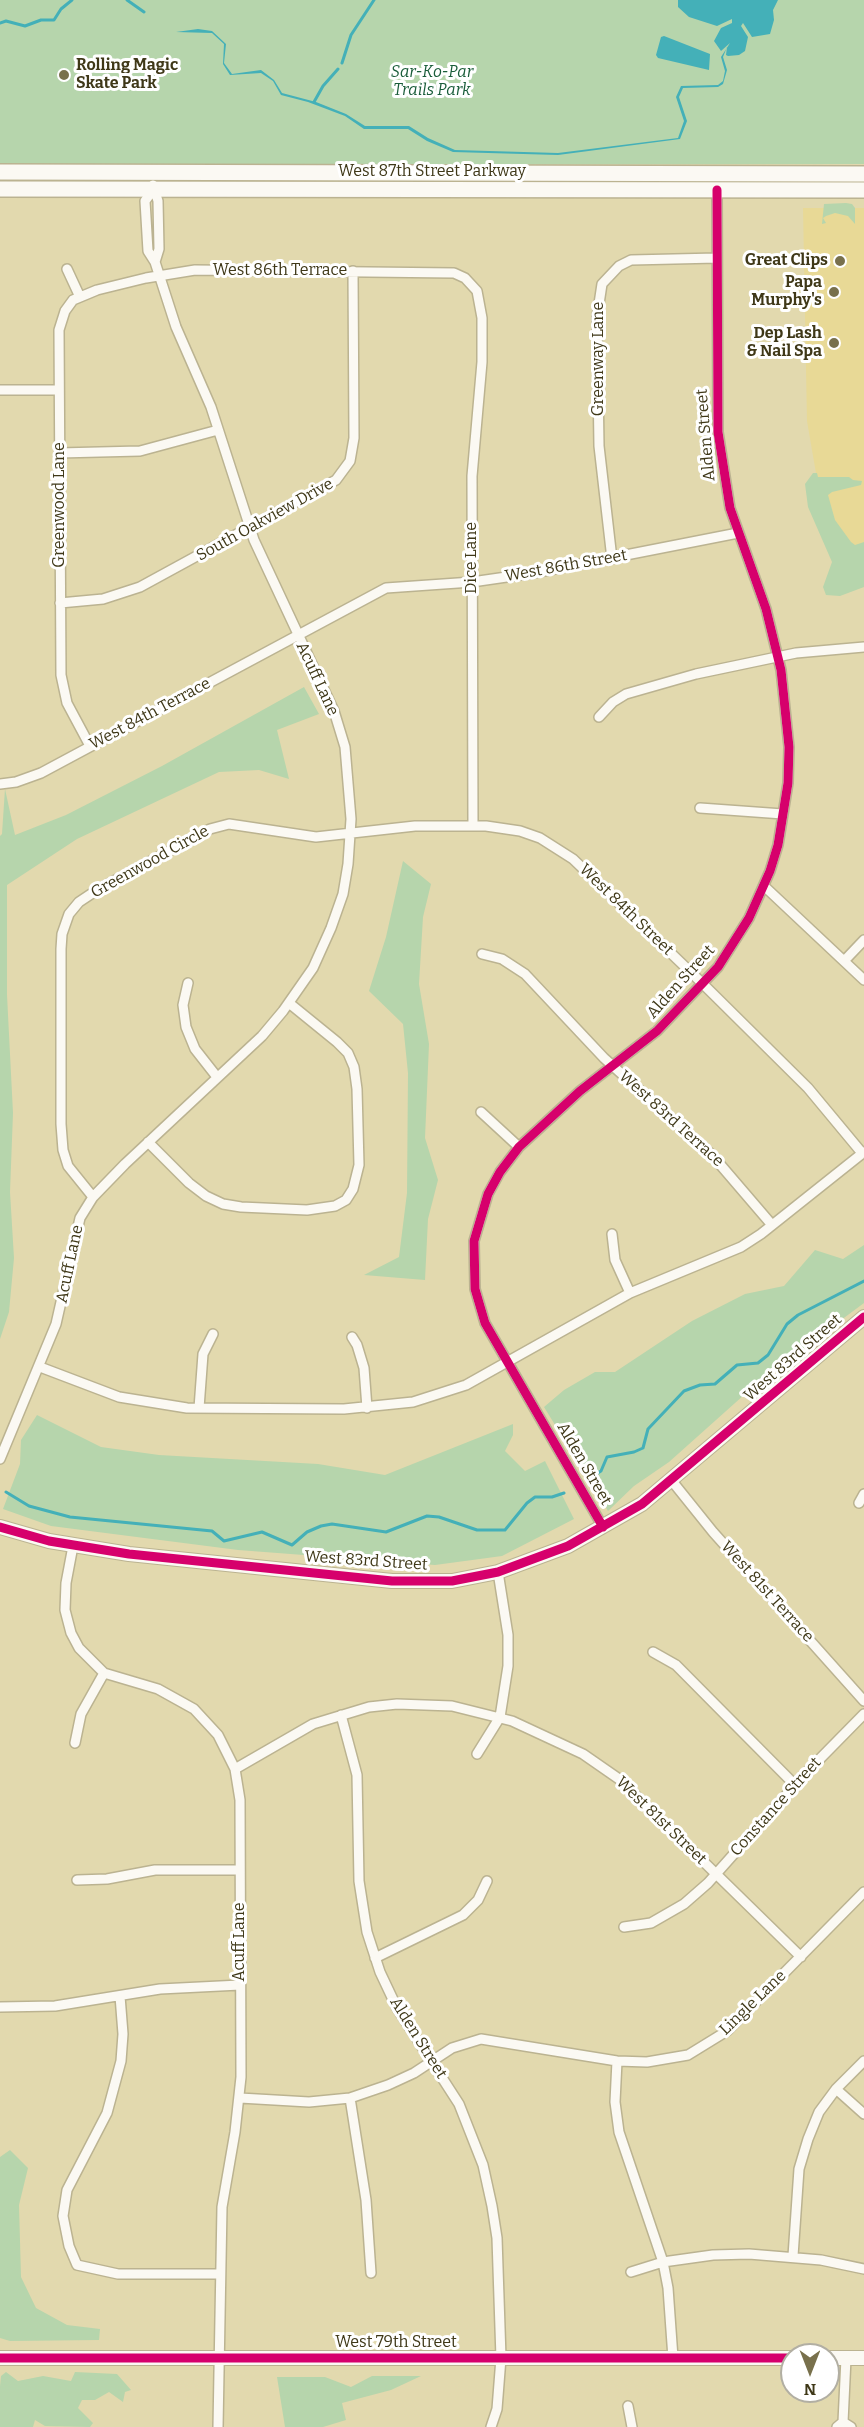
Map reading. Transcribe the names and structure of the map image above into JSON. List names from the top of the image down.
{
  "streets": {
    "main road": ["West 87th Street Parkway"],
    "street": [
      "West 86th Terrace",
      "Greenway Lane",
      "Alden Street",
      "Greenwood Lane",
      "South Oakview Drive",
      "Dice Lane",
      "West 86th Street",
      "Acuff Lane",
      "West 84th Terrace",
      "Greenwood Circle",
      "West 84th Street",
      "West 83rd Terrace",
      "West 83rd Street",
      "West 81st Terrace",
      "Constance Street",
      "West 81st Street",
      "Lingle Lane",
      "West 79th Street"
    ]
  },
  "crossings": [
    ["West 87th Street Parkway", "Alden Street"],
    ["West 87th Street Parkway", "Acuff Lane"],
    ["West 86th Terrace", "Greenwood Lane"],
    ["West 86th Terrace", "South Oakview Drive"],
    ["West 86th Terrace", "Dice Lane"],
    ["West 86th Terrace", "Acuff Lane"],
    ["Greenway Lane", "Alden Street"],
    ["Greenway Lane", "West 86th Street"],
    ["Alden Street", "West 86th Street"],
    ["Alden Street", "West 84th Street"],
    ["Alden Street", "West 83rd Terrace"],
    ["Alden Street", "West 83rd Street"],
    ["Alden Street", "West 81st Street"],
    ["Alden Street", "Lingle Lane"],
    ["Alden Street", "West 79th Street"],
    ["Greenwood Lane", "South Oakview Drive"],
    ["Greenwood Lane", "West 84th Terrace"],
    ["South Oakview Drive", "Acuff Lane"],
    ["Dice Lane", "West 86th Street"],
    ["Dice Lane", "West 84th Street"],
    ["West 86th Street", "Acuff Lane"],
    ["West 86th Street", "West 84th Terrace"],
    ["Acuff Lane", "West 84th Terrace"],
    ["Acuff Lane", "Greenwood Circle"],
    ["Acuff Lane", "West 84th Street"],
    ["Acuff Lane", "West 83rd Street"],
    ["Acuff Lane", "West 81st Street"],
    ["Acuff Lane", "Lingle Lane"],
    ["Acuff Lane", "West 79th Street"],
    ["Greenwood Circle", "West 84th Street"],
    ["West 83rd Street", "West 81st Terrace"],
    ["Constance Street", "West 81st Street"],
    ["West 81st Street", "Lingle Lane"]
  ],
  "parks": ["Sar-Ko-Par Trails Park"],
  "places": [
    "Rolling Magic Skate Park",
    "Great Clips",
    "Papa Murphy's",
    "Dep Lash & Nail Spa"
  ],
  "north": "bottom"
}
